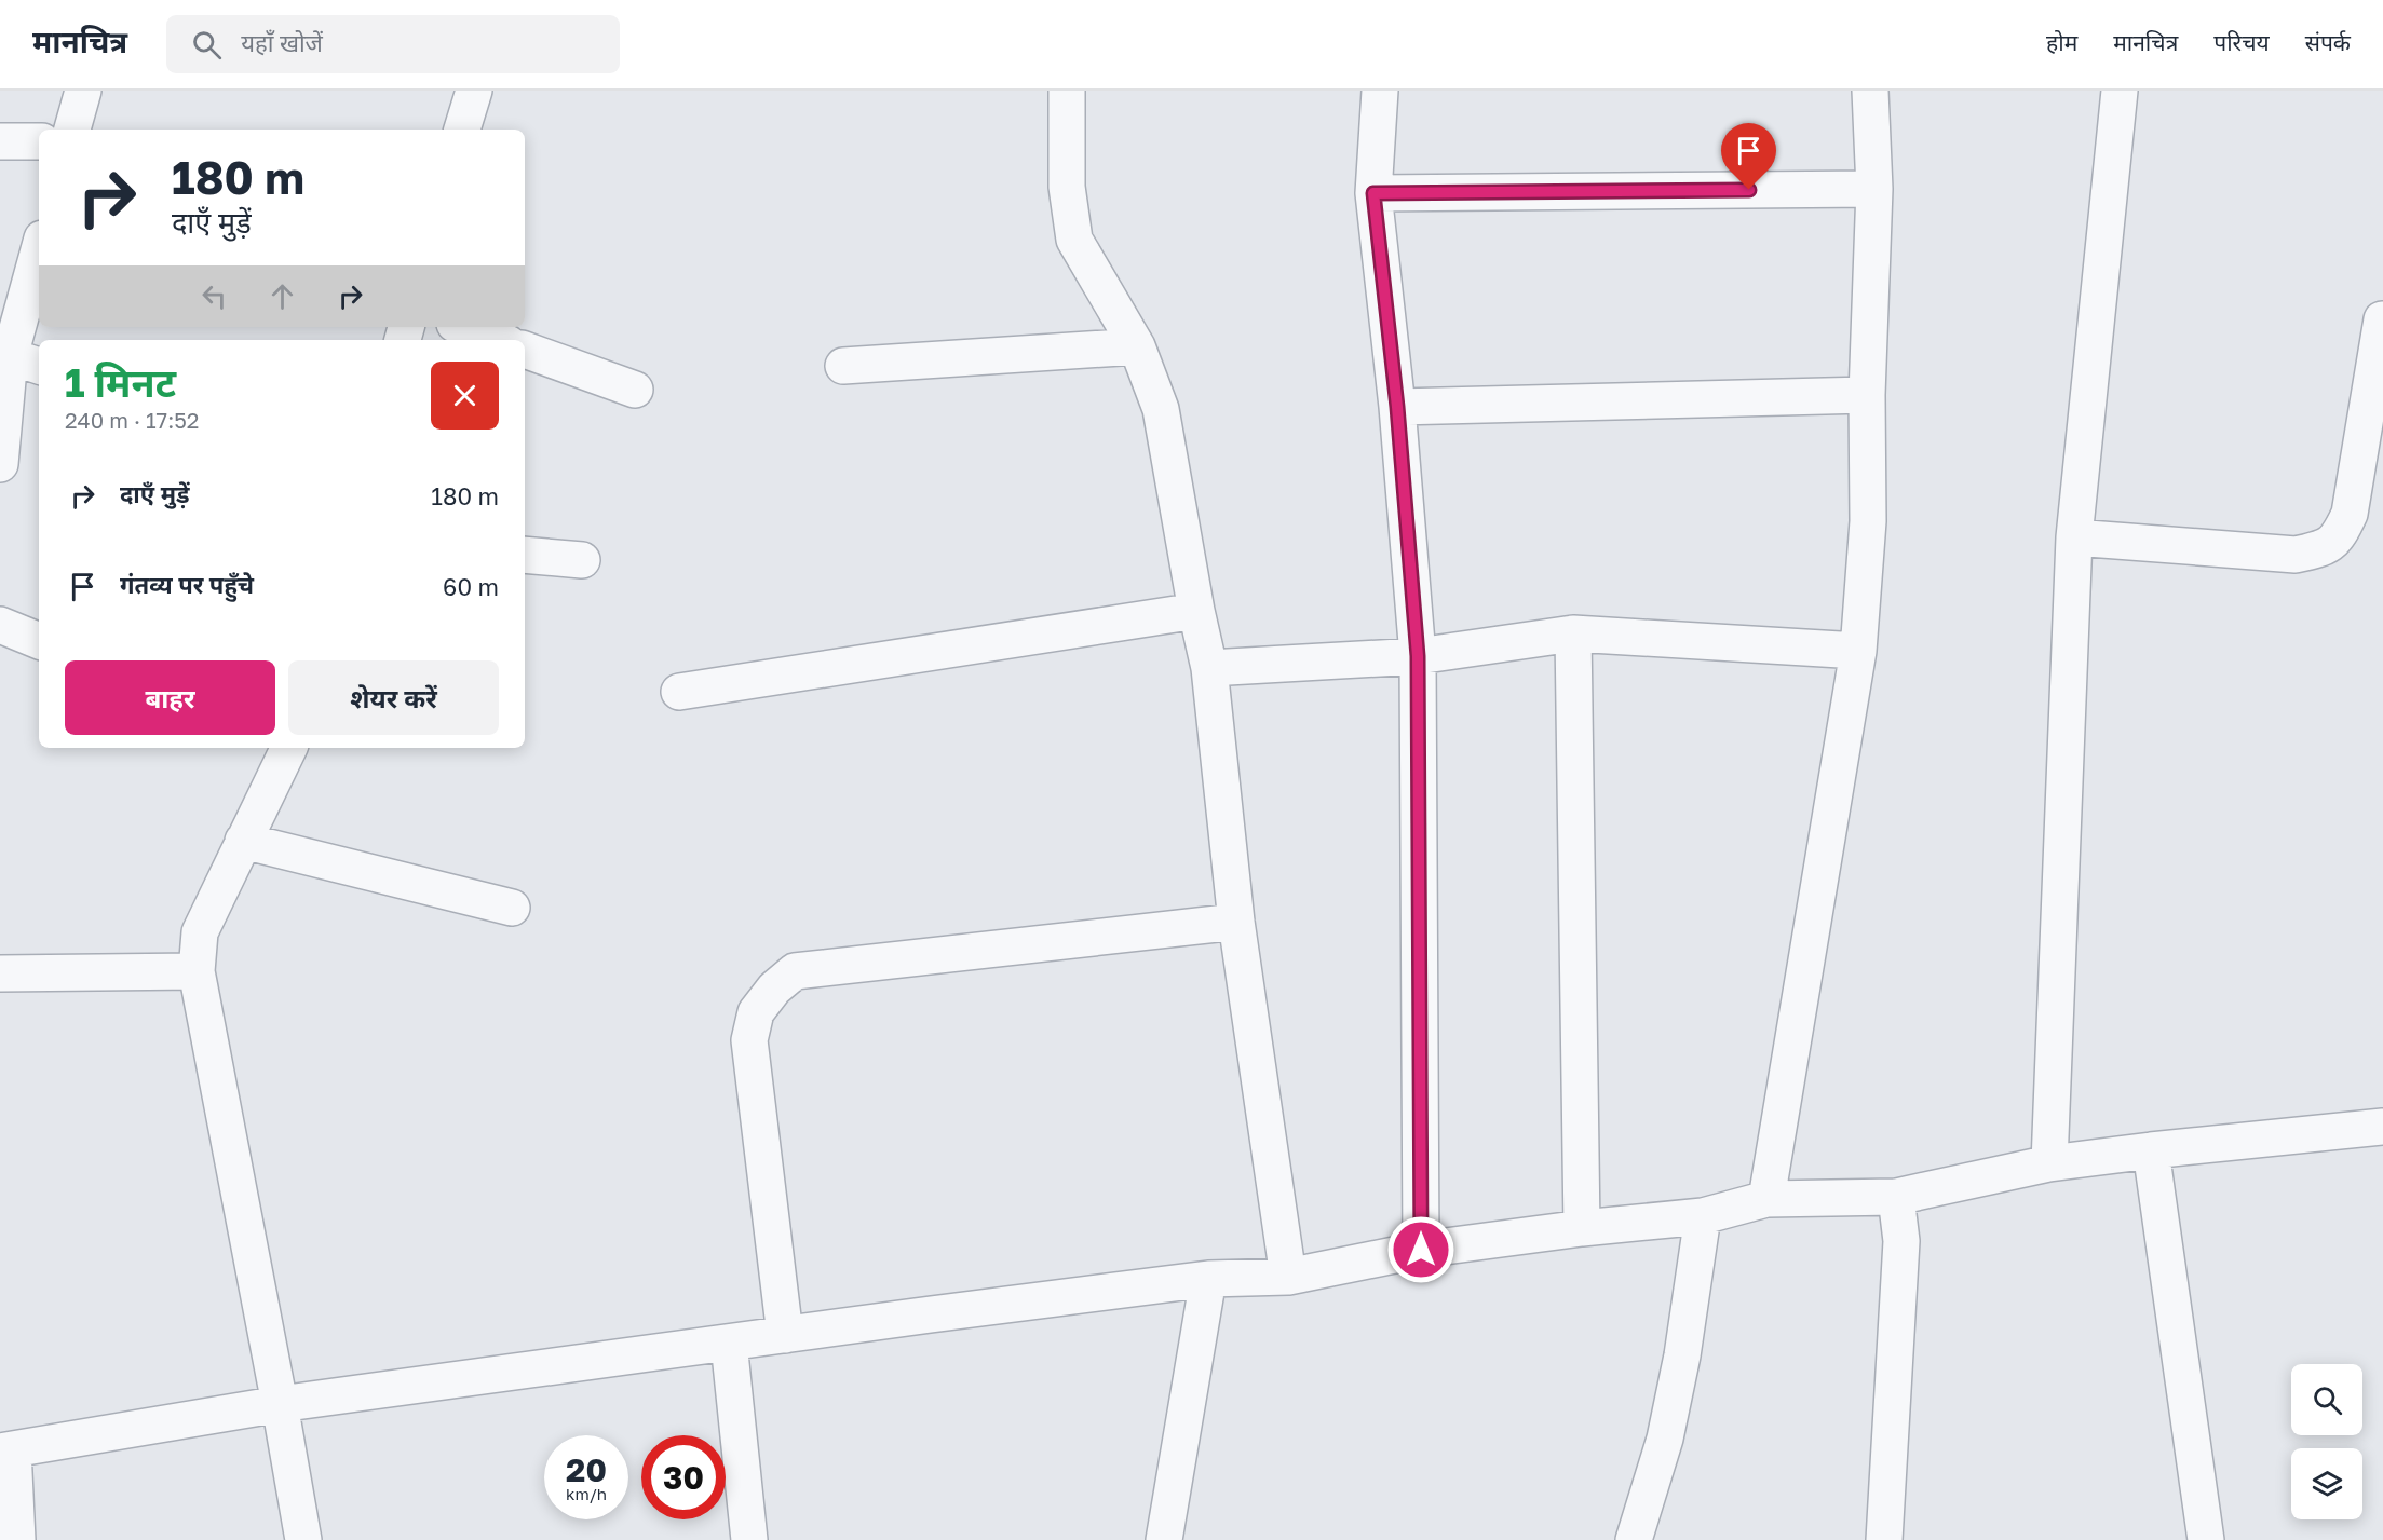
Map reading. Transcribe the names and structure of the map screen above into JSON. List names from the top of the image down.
{
  "page": {
    "header": "मानचित्र",
    "search": "यहाँ खोजें",
    "nav": [
      "होम",
      "मानचित्र",
      "परिचय",
      "संपर्क"
    ],
    "turn": ["180 m", "दाएँ मुड़ें"],
    "heading": ["1 मिनट", "240 m · 17:52"],
    "list": [
      {
        "name": "दाएँ मुड़ें",
        "value": "180 m"
      },
      {
        "name": "गंतव्य पर पहुँचे",
        "value": "60 m"
      }
    ],
    "buttons": ["बाहर", "शेयर करें"],
    "speed": "20 km/h",
    "limit": "30"
  }
}
